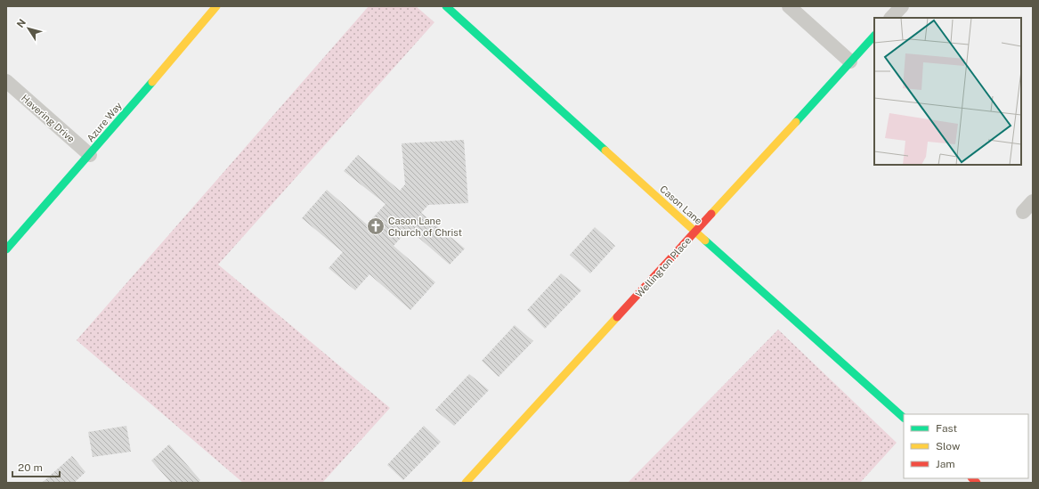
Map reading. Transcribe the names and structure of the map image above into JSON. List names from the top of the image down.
{
  "streets": {
    "street": [
      "Havering Drive",
      "Azure Way",
      "Cason Lane",
      "Wellington Place"
    ]
  },
  "crossings": [
    ["Havering Drive", "Azure Way"],
    ["Cason Lane", "Wellington Place"]
  ],
  "places": {
    "church": ["Cason Lane Church of Christ"]
  },
  "legend": ["Fast", "Slow", "Jam"],
  "scale_bar": "20 m",
  "north": "top left"
}
